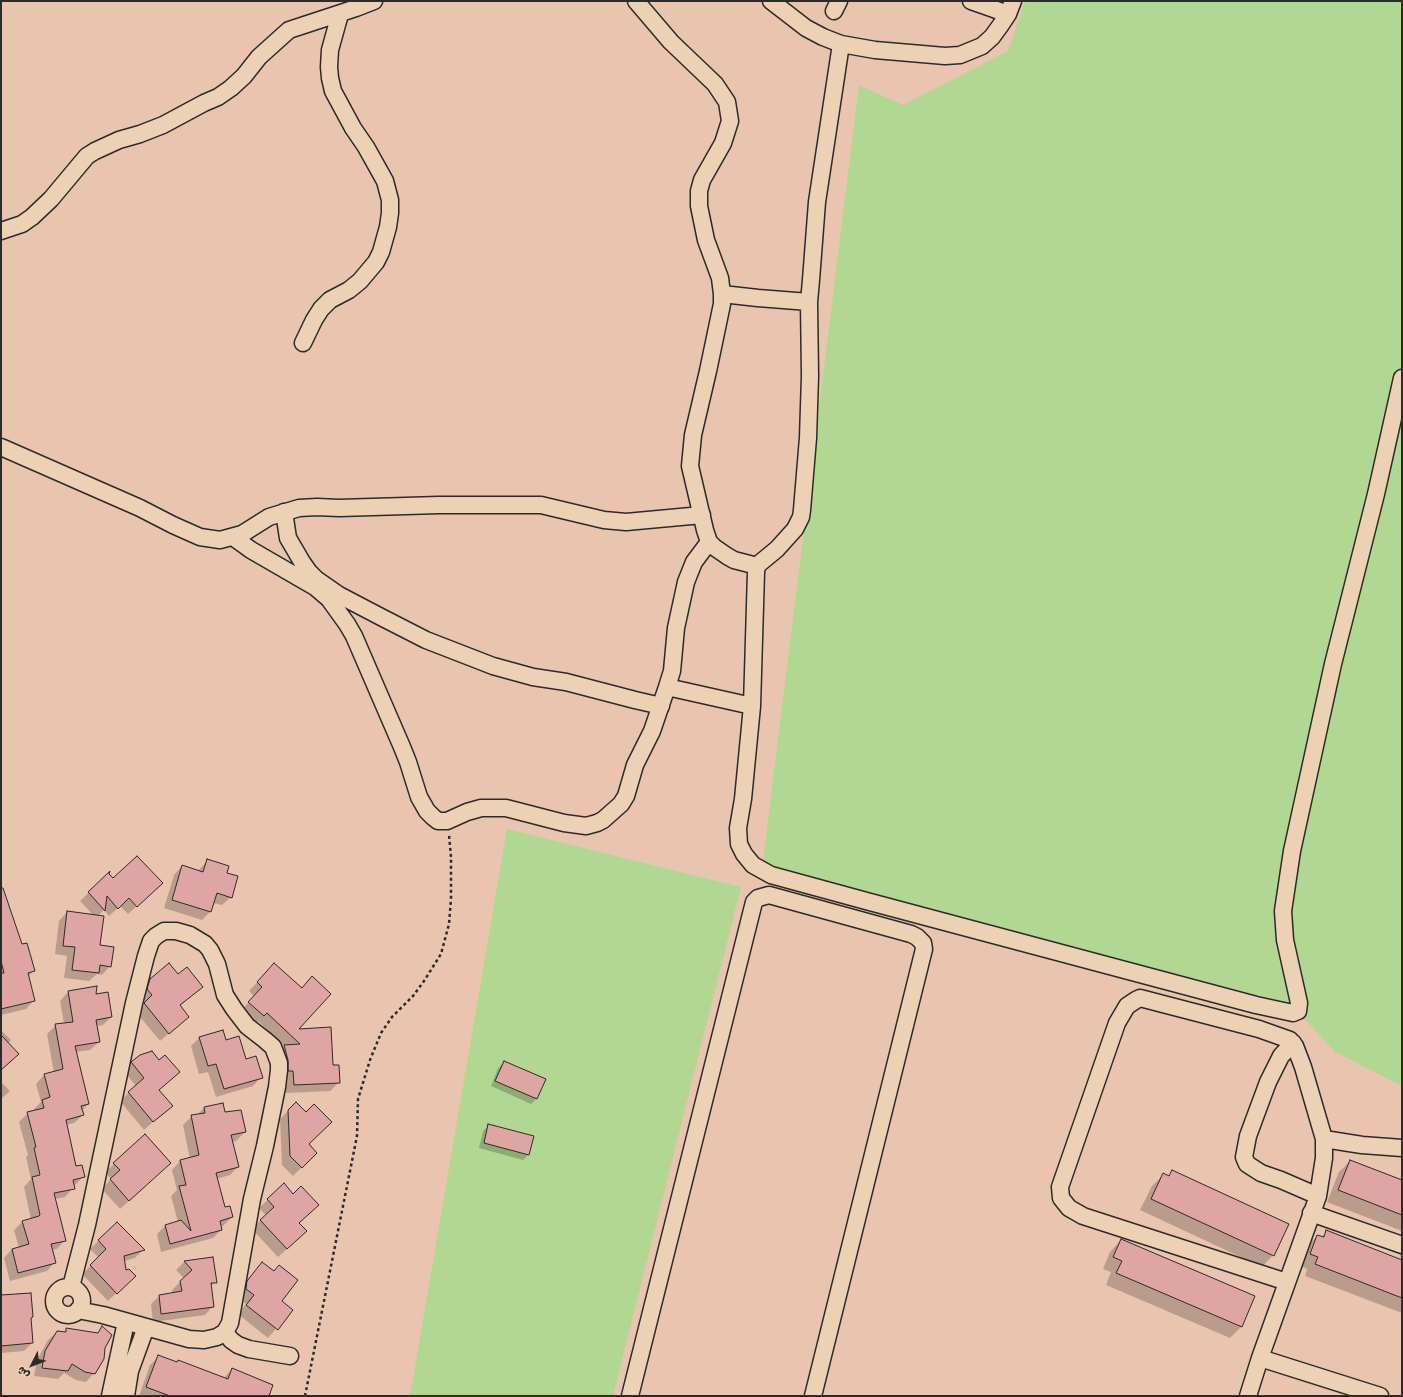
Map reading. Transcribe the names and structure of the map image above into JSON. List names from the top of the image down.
{
  "north": "bottom left"
}
